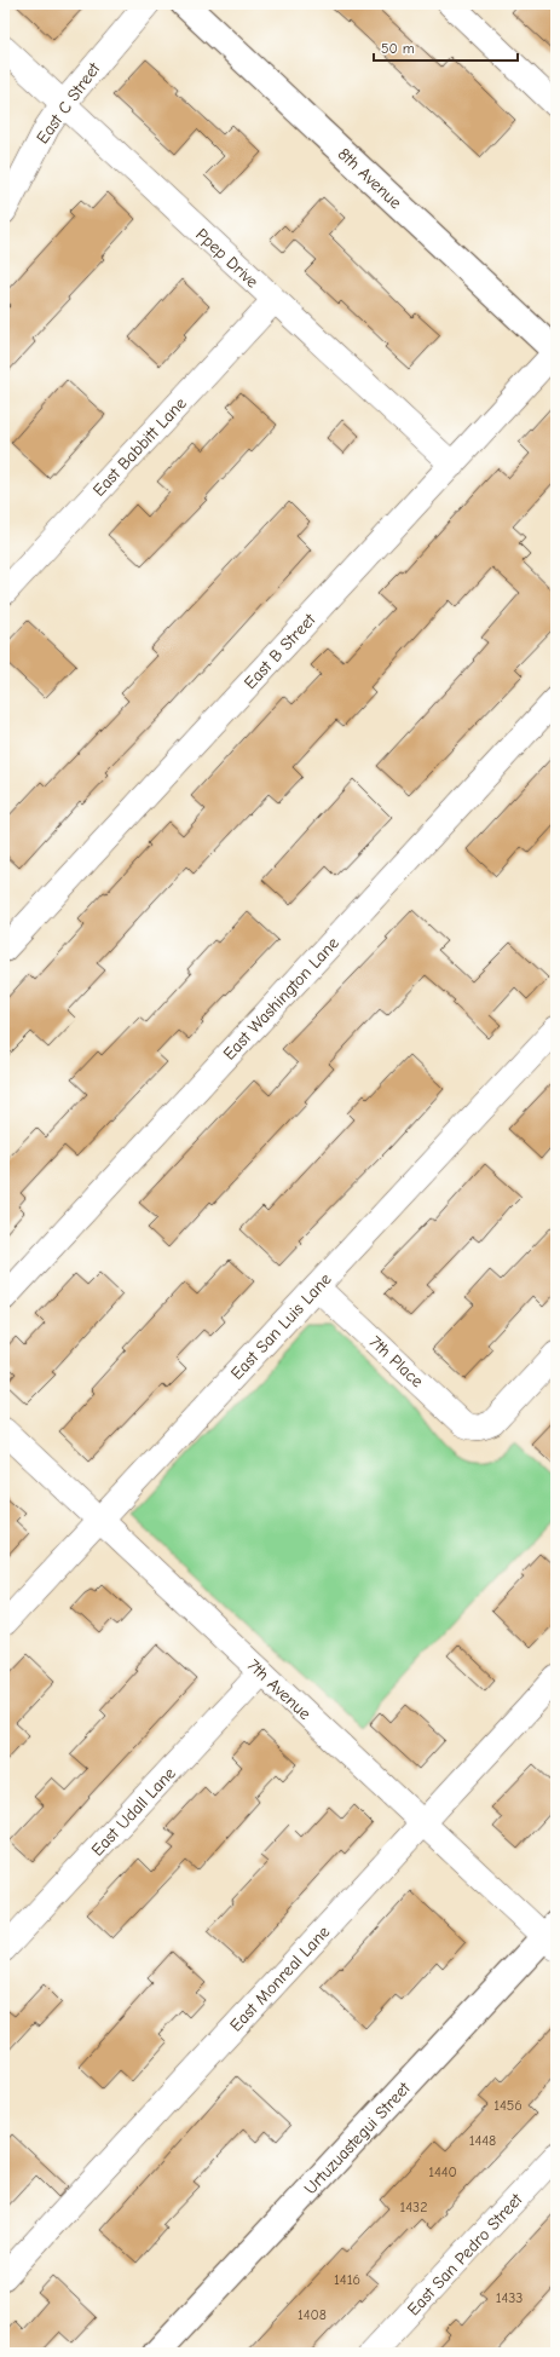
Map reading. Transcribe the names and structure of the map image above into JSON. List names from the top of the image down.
{
  "streets": {
    "main road": ["8th Avenue", "Urtuzuastegui Street"],
    "street": [
      "East C Street",
      "Ppep Drive",
      "East Babbitt Lane",
      "East B Street",
      "East Washington Lane",
      "East San Luis Lane",
      "7th Place",
      "7th Avenue",
      "East Udall Lane",
      "East Monreal Lane",
      "East San Pedro Street"
    ]
  },
  "crossings": [
    ["East C Street", "Ppep Drive"],
    ["8th Avenue", "East B Street"],
    ["Ppep Drive", "East Babbitt Lane"],
    ["Ppep Drive", "East B Street"],
    ["East San Luis Lane", "7th Place"],
    ["East San Luis Lane", "7th Avenue"],
    ["7th Avenue", "East Udall Lane"],
    ["7th Avenue", "East Monreal Lane"],
    ["7th Avenue", "Urtuzuastegui Street"]
  ],
  "house_numbers": [
    "1456",
    "1448",
    "1440",
    "1432",
    "1416",
    "1433",
    "1408"
  ],
  "scale_bar": "50 m"
}
